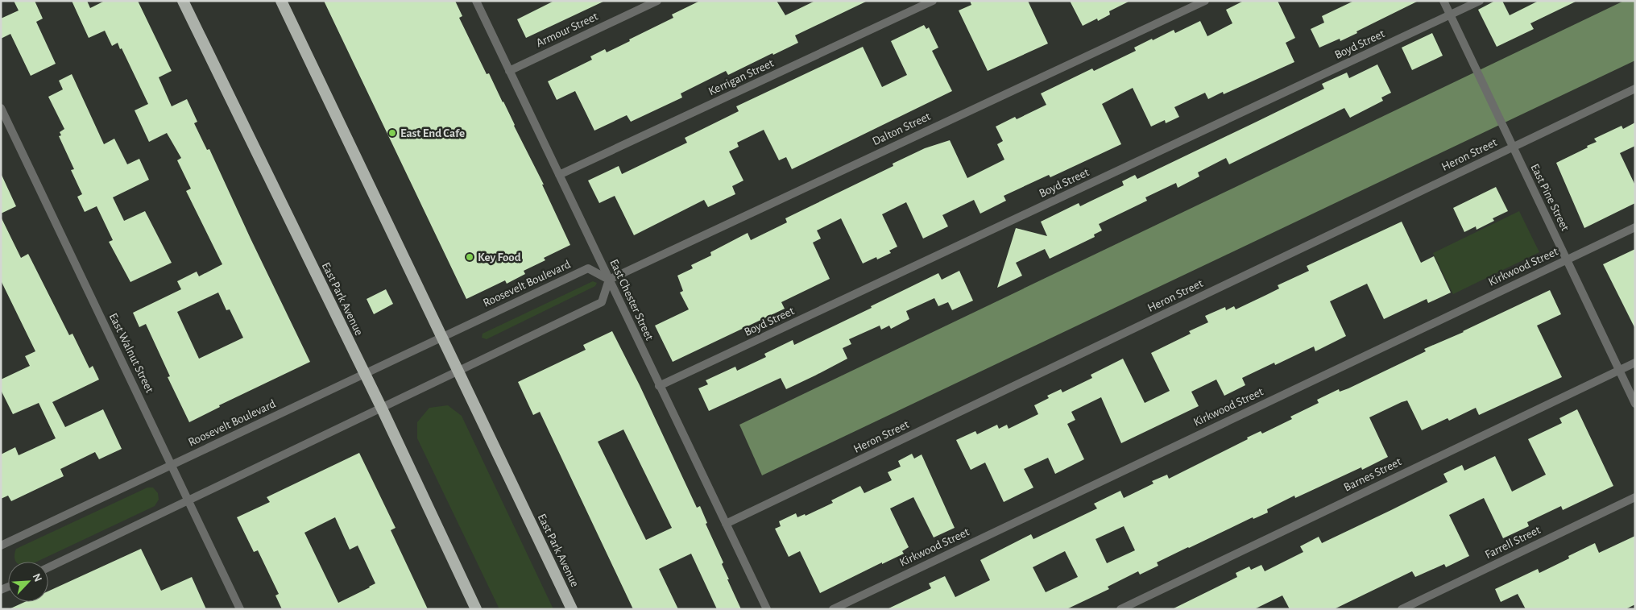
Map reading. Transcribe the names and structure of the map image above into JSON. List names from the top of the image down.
{
  "streets": {
    "highway": ["East Park Avenue"],
    "street": [
      "Armour Street",
      "Boyd Street",
      "Kerrigan Street",
      "Dalton Street",
      "Heron Street",
      "East Pine Street",
      "Kirkwood Street",
      "Roosevelt Boulevard",
      "East Chester Street",
      "East Walnut Street",
      "Barnes Street",
      "Farrell Street"
    ]
  },
  "crossings": [
    ["Armour Street", "East Chester Street"],
    ["Boyd Street", "East Pine Street"],
    ["Boyd Street", "East Chester Street"],
    ["Kerrigan Street", "East Chester Street"],
    ["Dalton Street", "Roosevelt Boulevard"],
    ["Dalton Street", "East Chester Street"],
    ["Heron Street", "East Pine Street"],
    ["Heron Street", "East Chester Street"],
    ["East Pine Street", "Kirkwood Street"],
    ["East Pine Street", "Barnes Street"],
    ["Roosevelt Boulevard", "East Park Avenue"],
    ["Roosevelt Boulevard", "East Chester Street"],
    ["Roosevelt Boulevard", "East Walnut Street"]
  ],
  "places": ["East End Cafe", "Key Food"],
  "north": "top right"
}
